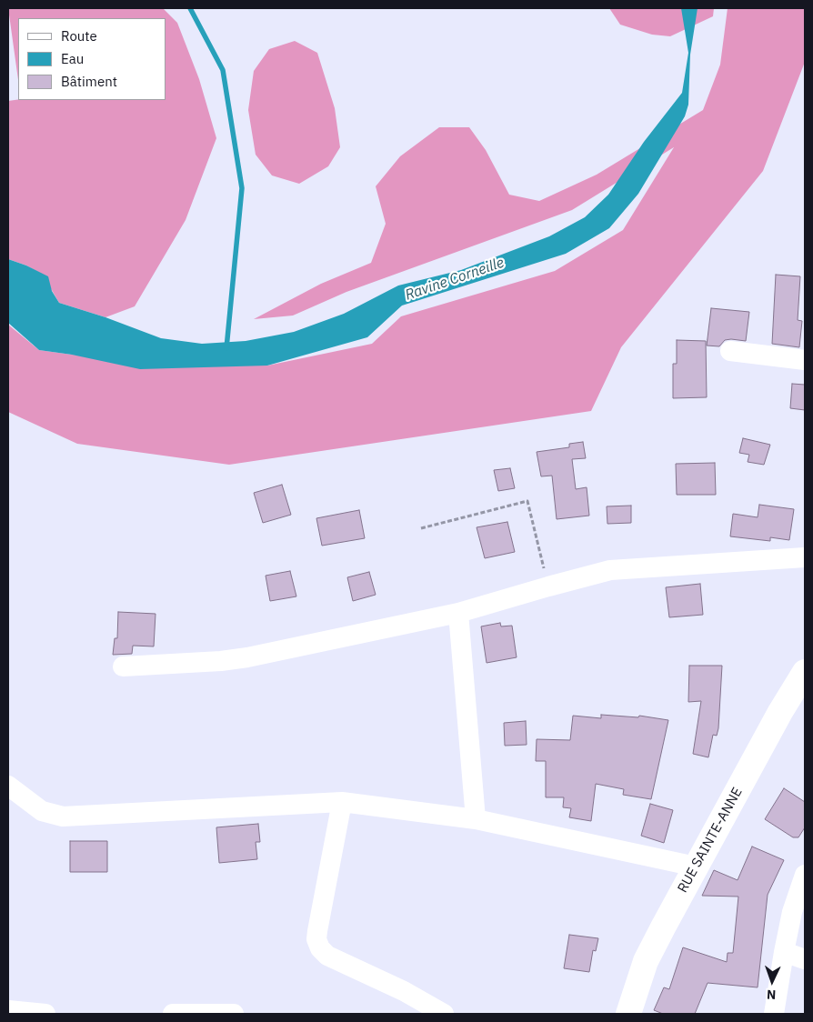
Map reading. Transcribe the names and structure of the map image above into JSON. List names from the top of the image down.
{
  "streets": {
    "main road": ["RUE SAINTE-ANNE"]
  },
  "water": ["Ravine Corneille"],
  "legend": ["Route", "Eau", "Bâtiment"],
  "north": "bottom"
}
